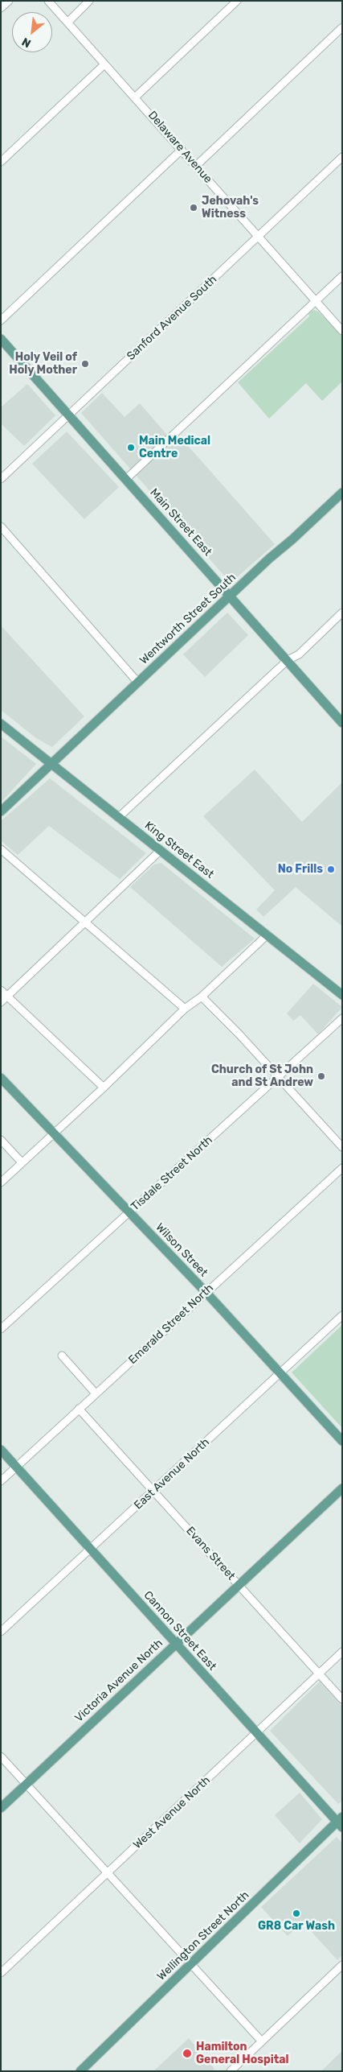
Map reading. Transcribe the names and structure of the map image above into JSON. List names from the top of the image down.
{
  "streets": {
    "main road": [
      "Main Street East",
      "Wentworth Street South",
      "King Street East",
      "Wilson Street",
      "Cannon Street East",
      "Victoria Avenue North",
      "Wellington Street North"
    ],
    "street": [
      "Delaware Avenue",
      "Sanford Avenue South",
      "Tisdale Street North",
      "Emerald Street North",
      "East Avenue North",
      "Evans Street",
      "West Avenue North"
    ]
  },
  "crossings": [
    ["Delaware Avenue", "Sanford Avenue South"],
    ["Sanford Avenue South", "Main Street East"],
    ["Main Street East", "Wentworth Street South"],
    ["Wentworth Street South", "King Street East"],
    ["Tisdale Street North", "Wilson Street"],
    ["Wilson Street", "Emerald Street North"],
    ["Wilson Street", "East Avenue North"],
    ["Emerald Street North", "Evans Street"],
    ["Emerald Street North", "Cannon Street East"],
    ["East Avenue North", "Evans Street"],
    ["East Avenue North", "Cannon Street East"],
    ["Evans Street", "Victoria Avenue North"],
    ["Evans Street", "West Avenue North"],
    ["Cannon Street East", "Victoria Avenue North"],
    ["Cannon Street East", "West Avenue North"],
    ["Cannon Street East", "Wellington Street North"]
  ],
  "places": [
    "Jehovah's Witness",
    "Holy Veil of Holy Mother",
    "Main Medical Centre",
    "No Frills",
    "Church of St John and St Andrew",
    "GR8 Car Wash",
    "Hamilton General Hospital"
  ],
  "north": "bottom left"
}
